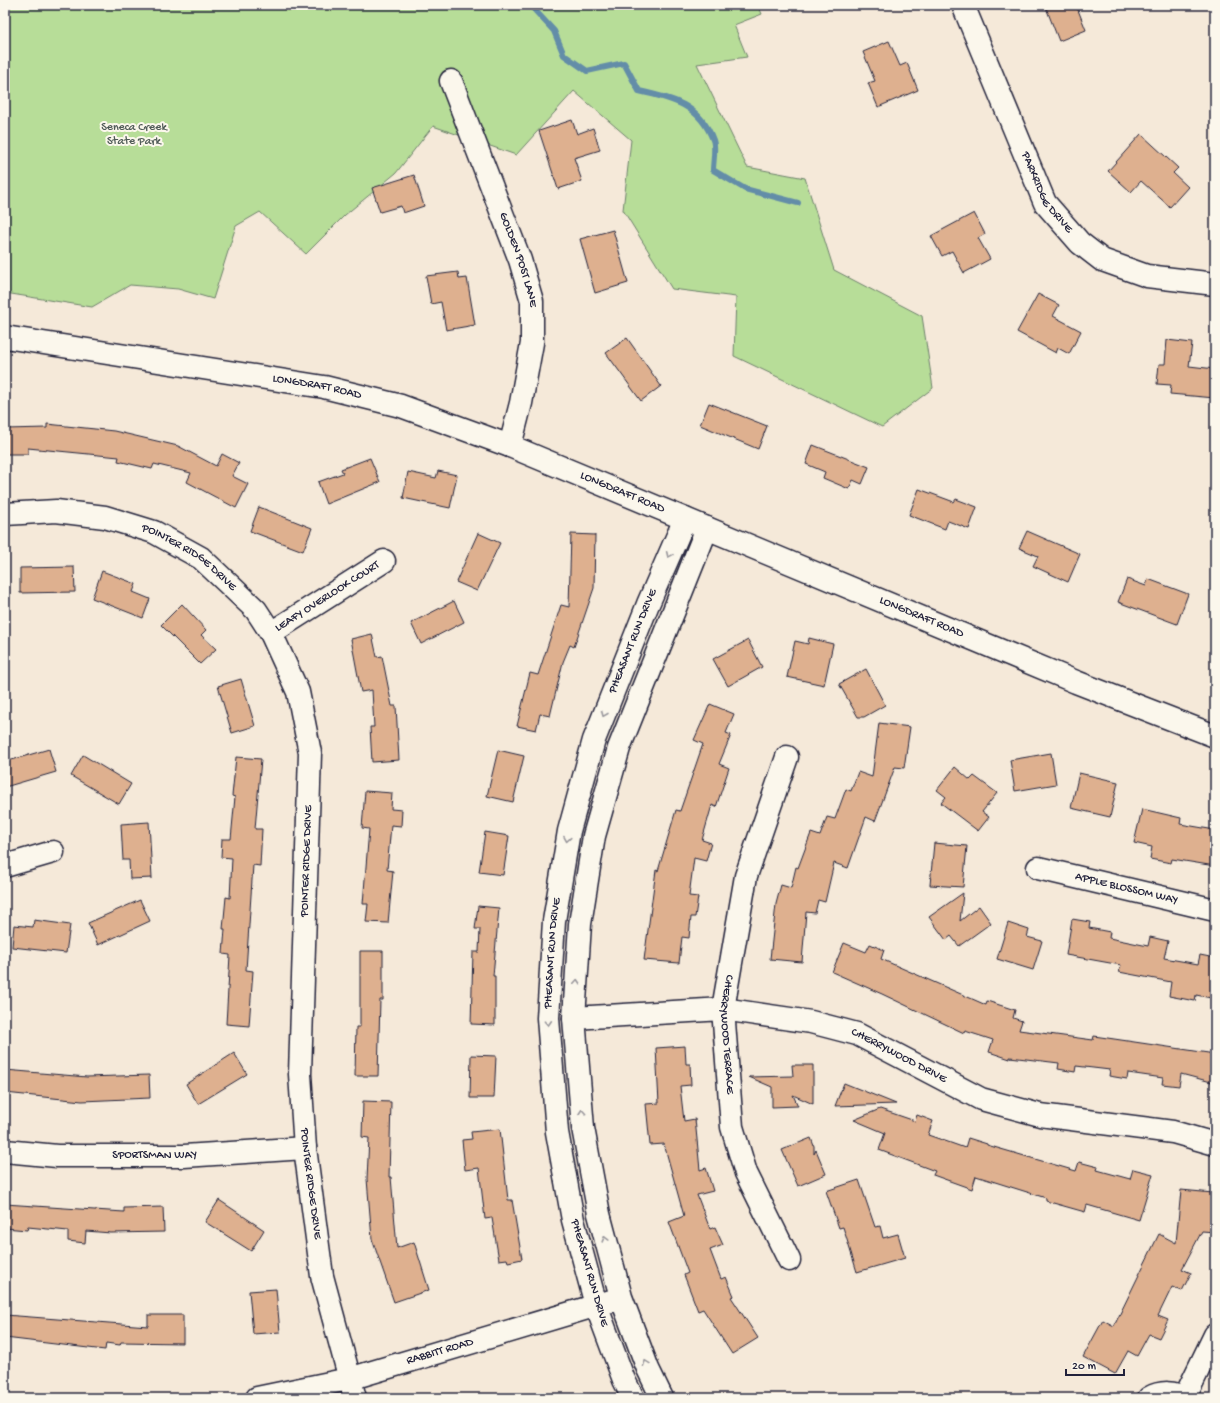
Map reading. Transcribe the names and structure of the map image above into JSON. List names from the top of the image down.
{
  "streets": {
    "street": [
      "PARKRIDGE DRIVE",
      "GOLDEN POST LANE",
      "LONGDRAFT ROAD",
      "POINTER RIDGE DRIVE",
      "LEAFY OVERLOOK COURT",
      "PHEASANT RUN DRIVE",
      "APPLE BLOSSOM WAY",
      "CHERRYWOOD TERRACE",
      "CHERRYWOOD DRIVE",
      "SPORTSMAN WAY",
      "RABBITT ROAD"
    ]
  },
  "crossings": [
    ["GOLDEN POST LANE", "LONGDRAFT ROAD"],
    ["LONGDRAFT ROAD", "PHEASANT RUN DRIVE"],
    ["POINTER RIDGE DRIVE", "LEAFY OVERLOOK COURT"],
    ["POINTER RIDGE DRIVE", "SPORTSMAN WAY"],
    ["POINTER RIDGE DRIVE", "RABBITT ROAD"],
    ["PHEASANT RUN DRIVE", "CHERRYWOOD DRIVE"],
    ["PHEASANT RUN DRIVE", "RABBITT ROAD"],
    ["CHERRYWOOD TERRACE", "CHERRYWOOD DRIVE"]
  ],
  "parks": ["Seneca Creek State Park"],
  "scale_bar": "20 m"
}
